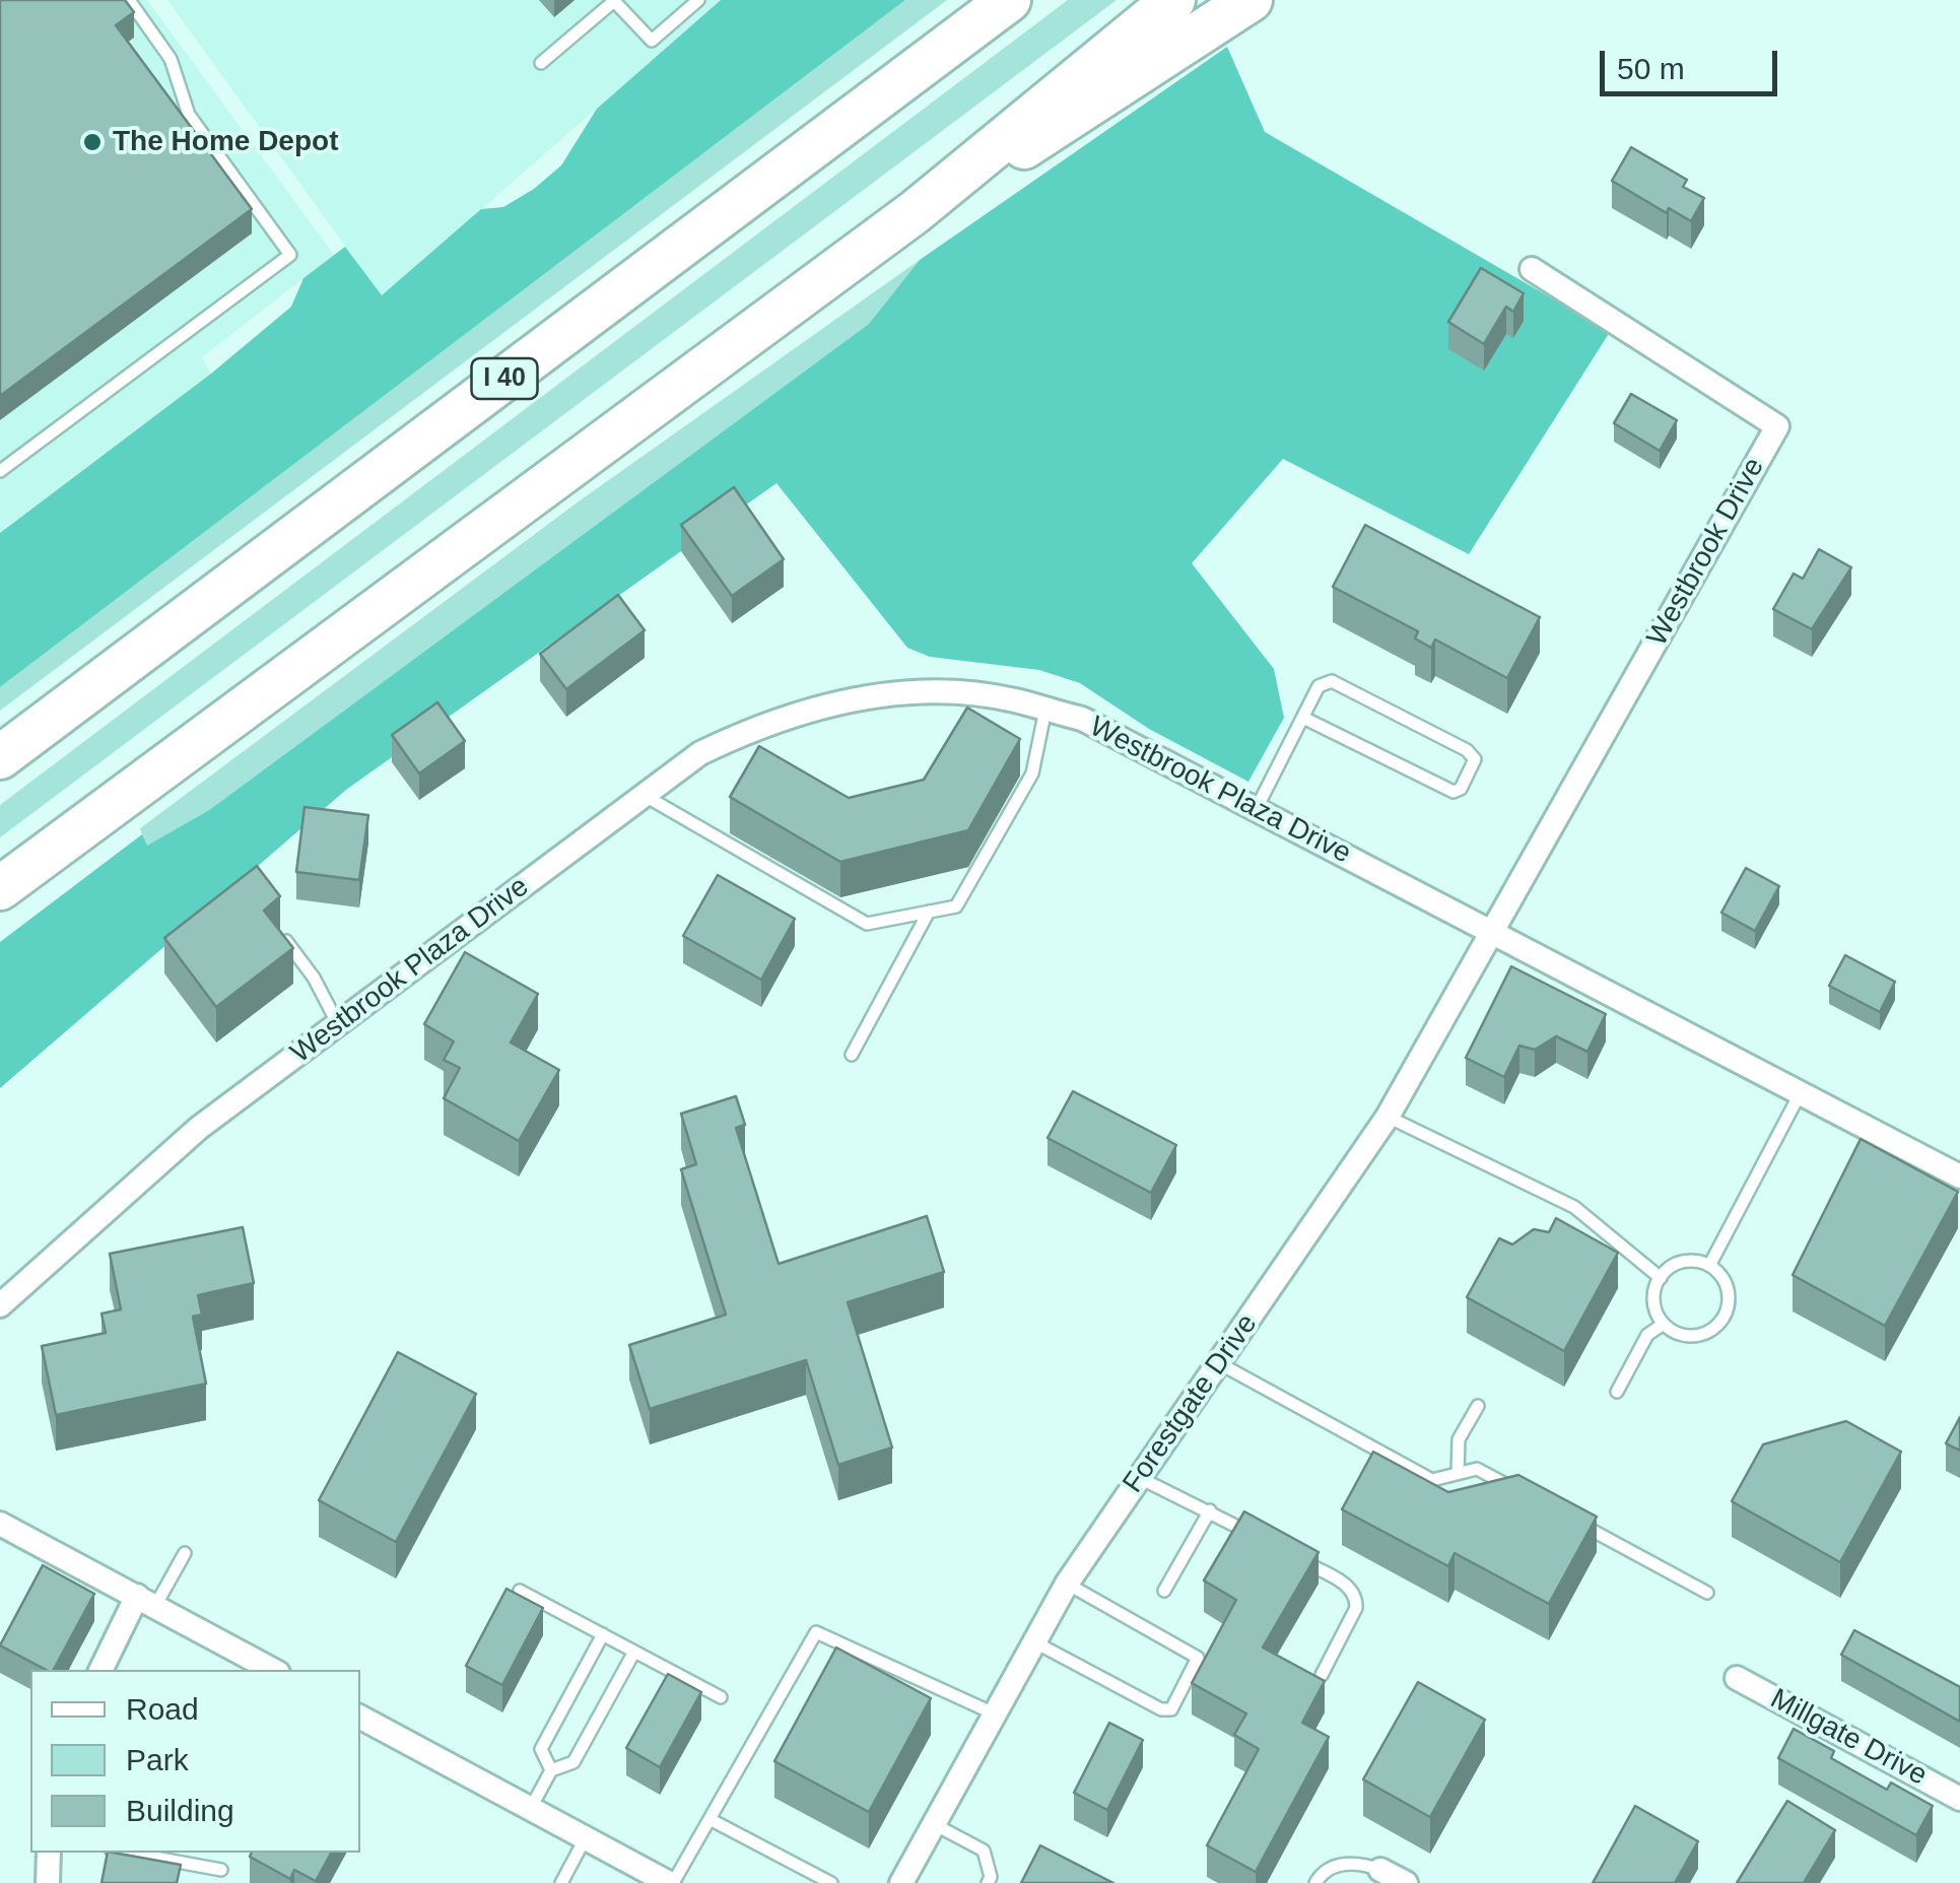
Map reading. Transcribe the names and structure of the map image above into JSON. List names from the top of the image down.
{
  "streets": {
    "highway": ["I 40"],
    "street": [
      "Westbrook Drive",
      "Westbrook Plaza Drive",
      "Forestgate Drive",
      "Millgate Drive"
    ]
  },
  "crossings": [
    ["Westbrook Drive", "Westbrook Plaza Drive"],
    ["Westbrook Drive", "Forestgate Drive"],
    ["Westbrook Plaza Drive", "Forestgate Drive"]
  ],
  "places": ["The Home Depot"],
  "legend": ["Road", "Park", "Building"],
  "scale_bar": "50 m"
}
